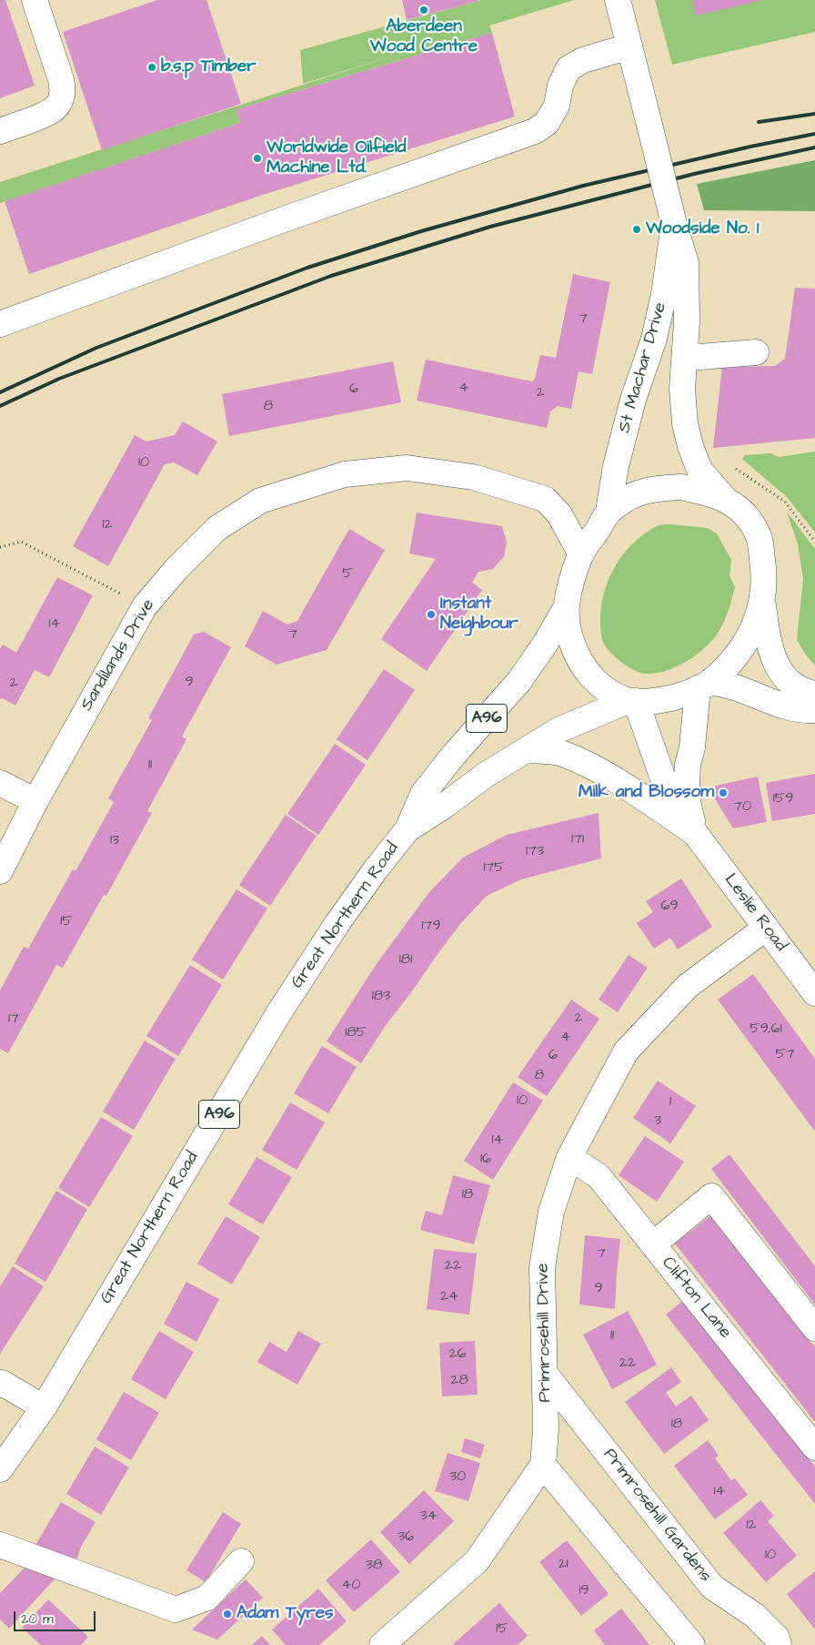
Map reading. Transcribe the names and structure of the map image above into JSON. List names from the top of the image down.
{
  "streets": {
    "main road": [
      "St Machar Drive",
      "Sandilands Drive",
      "A96",
      "Leslie Road",
      "Great Northern Road",
      "Clifton Lane",
      "Primrosehill Drive",
      "Primrosehill Gardens"
    ]
  },
  "crossings": [
    ["St Machar Drive", "A96"],
    ["Sandilands Drive", "A96"],
    ["A96", "Leslie Road"],
    ["A96", "Great Northern Road"],
    ["Leslie Road", "Great Northern Road"],
    ["Leslie Road", "Primrosehill Drive"],
    ["Clifton Lane", "Primrosehill Drive"],
    ["Primrosehill Drive", "Primrosehill Gardens"]
  ],
  "places": [
    "Aberdeen Wood Centre",
    "b.s.p Timber",
    "Worldwide Oilfield Machine Ltd.",
    "Woodside No. 1",
    "Instant Neighbour",
    "Milk and Blossom",
    "Adam Tyres"
  ],
  "house_numbers": [
    "7",
    "4",
    "6",
    "2",
    "8",
    "10",
    "12",
    "5",
    "14",
    "7",
    "9",
    "2",
    "11",
    "159",
    "70",
    "171",
    "13",
    "173",
    "175",
    "69",
    "15",
    "179",
    "181",
    "183",
    "2",
    "17",
    "59,61",
    "185",
    "4",
    "57",
    "6",
    "8",
    "10",
    "1",
    "3",
    "14",
    "16",
    "18",
    "7",
    "22",
    "9",
    "24",
    "11",
    "26",
    "22",
    "28",
    "18",
    "30",
    "14",
    "34",
    "12",
    "36",
    "10",
    "21",
    "38",
    "40",
    "19",
    "15"
  ],
  "scale_bar": "20 m"
}
